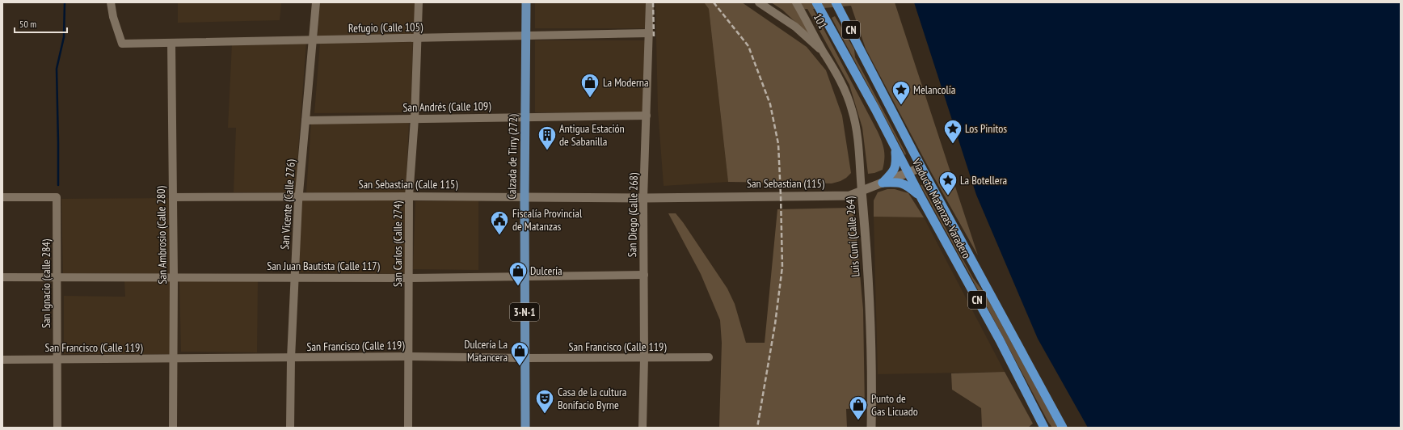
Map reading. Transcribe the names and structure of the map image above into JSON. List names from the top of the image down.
{
  "streets": {
    "highway": ["CN", "Viaducto Matanzas-Varadero"],
    "main road": [
      "Calzada de Tirry (272)",
      "San Sebastian (115)",
      "San Sebastian (Calle 115)",
      "Luis Cuní (Calle 264)",
      "3-N-1"
    ],
    "street": [
      "101",
      "Refugio (Calle 105)",
      "San Andrés (Calle 109)",
      "San Vicente (Calle 276)",
      "San Diego (Calle 268)",
      "San Ambrosio (Calle 280)",
      "San Carlos (Calle 274)",
      "San Juan Bautista (Calle 117)",
      "San Ignacio (calle 284)",
      "San Francisco (Calle 119)"
    ]
  },
  "crossings": [
    ["101", "Luis Cuní (Calle 264)"],
    ["Refugio (Calle 105)", "Calzada de Tirry (272)"],
    ["Refugio (Calle 105)", "San Vicente (Calle 276)"],
    ["Refugio (Calle 105)", "San Diego (Calle 268)"],
    ["Refugio (Calle 105)", "San Ambrosio (Calle 280)"],
    ["Refugio (Calle 105)", "San Carlos (Calle 274)"],
    ["San Andrés (Calle 109)", "Calzada de Tirry (272)"],
    ["San Andrés (Calle 109)", "San Vicente (Calle 276)"],
    ["San Andrés (Calle 109)", "San Diego (Calle 268)"],
    ["San Andrés (Calle 109)", "San Carlos (Calle 274)"],
    ["Calzada de Tirry (272)", "San Sebastian (Calle 115)"],
    ["Calzada de Tirry (272)", "San Juan Bautista (Calle 117)"],
    ["Calzada de Tirry (272)", "San Francisco (Calle 119)"],
    ["San Sebastian (115)", "San Sebastian (Calle 115)"],
    ["San Sebastian (115)", "Viaducto Matanzas-Varadero"],
    ["San Sebastian (115)", "San Diego (Calle 268)"],
    ["San Sebastian (115)", "Luis Cuní (Calle 264)"],
    ["San Sebastian (Calle 115)", "San Vicente (Calle 276)"],
    ["San Sebastian (Calle 115)", "San Diego (Calle 268)"],
    ["San Sebastian (Calle 115)", "San Ambrosio (Calle 280)"],
    ["San Sebastian (Calle 115)", "San Carlos (Calle 274)"],
    ["San Vicente (Calle 276)", "San Juan Bautista (Calle 117)"],
    ["San Vicente (Calle 276)", "San Francisco (Calle 119)"],
    ["San Diego (Calle 268)", "San Juan Bautista (Calle 117)"],
    ["San Diego (Calle 268)", "San Francisco (Calle 119)"],
    ["San Ambrosio (Calle 280)", "San Juan Bautista (Calle 117)"],
    ["San Ambrosio (Calle 280)", "San Francisco (Calle 119)"],
    ["San Carlos (Calle 274)", "San Juan Bautista (Calle 117)"],
    ["San Carlos (Calle 274)", "San Francisco (Calle 119)"],
    ["San Juan Bautista (Calle 117)", "San Ignacio (calle 284)"],
    ["San Ignacio (calle 284)", "San Francisco (Calle 119)"]
  ],
  "places": {
    "shop": [
      "La Moderna",
      "Dulcería",
      "Dulcería La Matancera",
      "Punto de Gas Licuado"
    ],
    "place": ["Melancolía", "Los Pinitos", "La Botellera"],
    "building": ["Antigua Estación de Sabanilla"],
    "public building": ["Fiscalía Provincial de Matanzas"],
    "theatre": ["Casa de la cultura Bonifacio Byrne"]
  },
  "scale_bar": "50 m"
}
